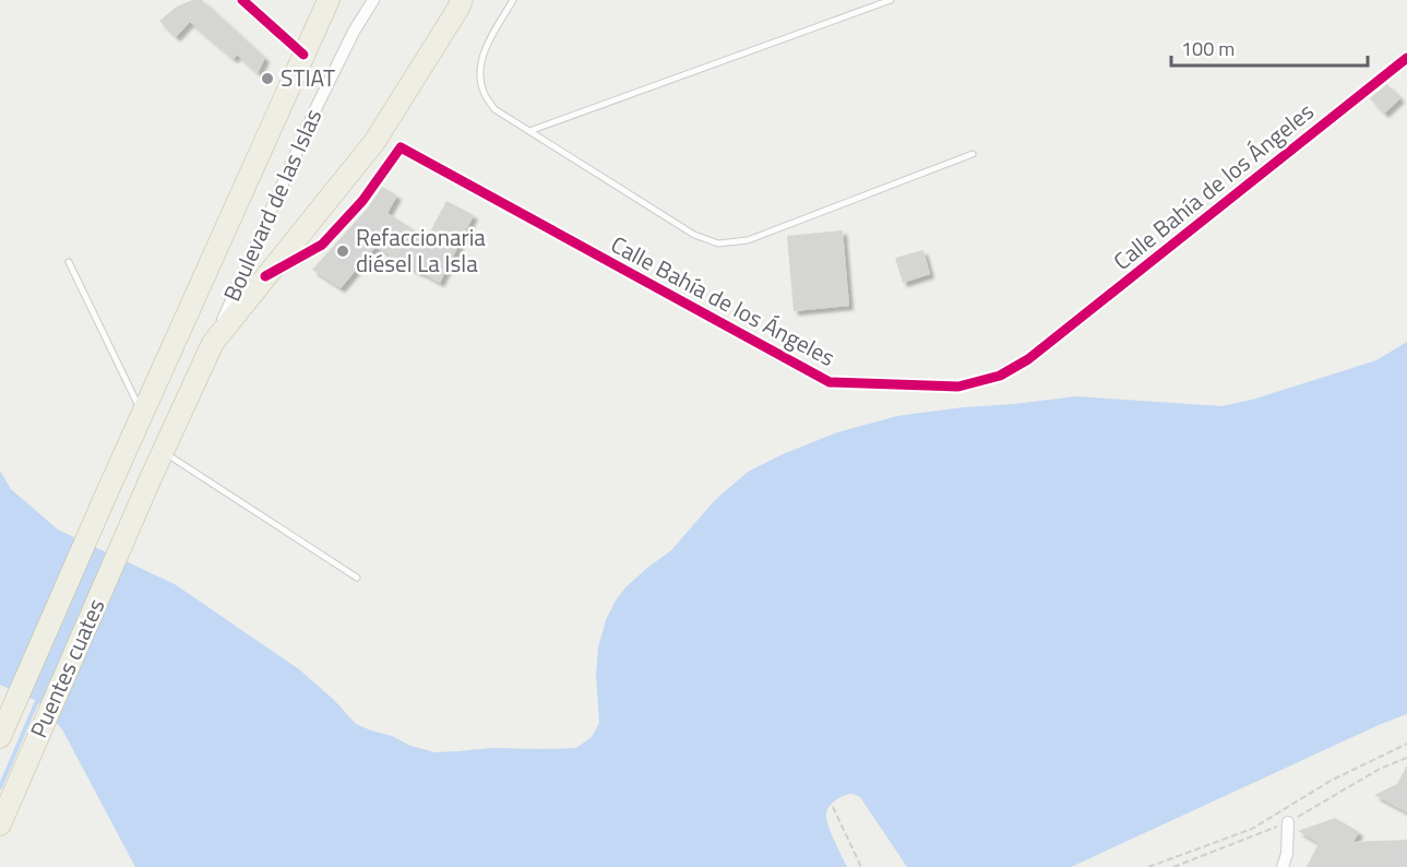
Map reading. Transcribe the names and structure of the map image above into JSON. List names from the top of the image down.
{
  "streets": {
    "highway": ["Puentes cuates"],
    "street": ["Calle Bahía de los Ángeles", "Boulevard de las Islas"]
  },
  "crossings": [
    ["Calle Bahía de los Ángeles", "Puentes cuates"],
    ["Boulevard de las Islas", "Puentes cuates"]
  ],
  "places": ["STIAT", "Refaccionaria diésel La Isla"],
  "scale_bar": "100 m"
}
